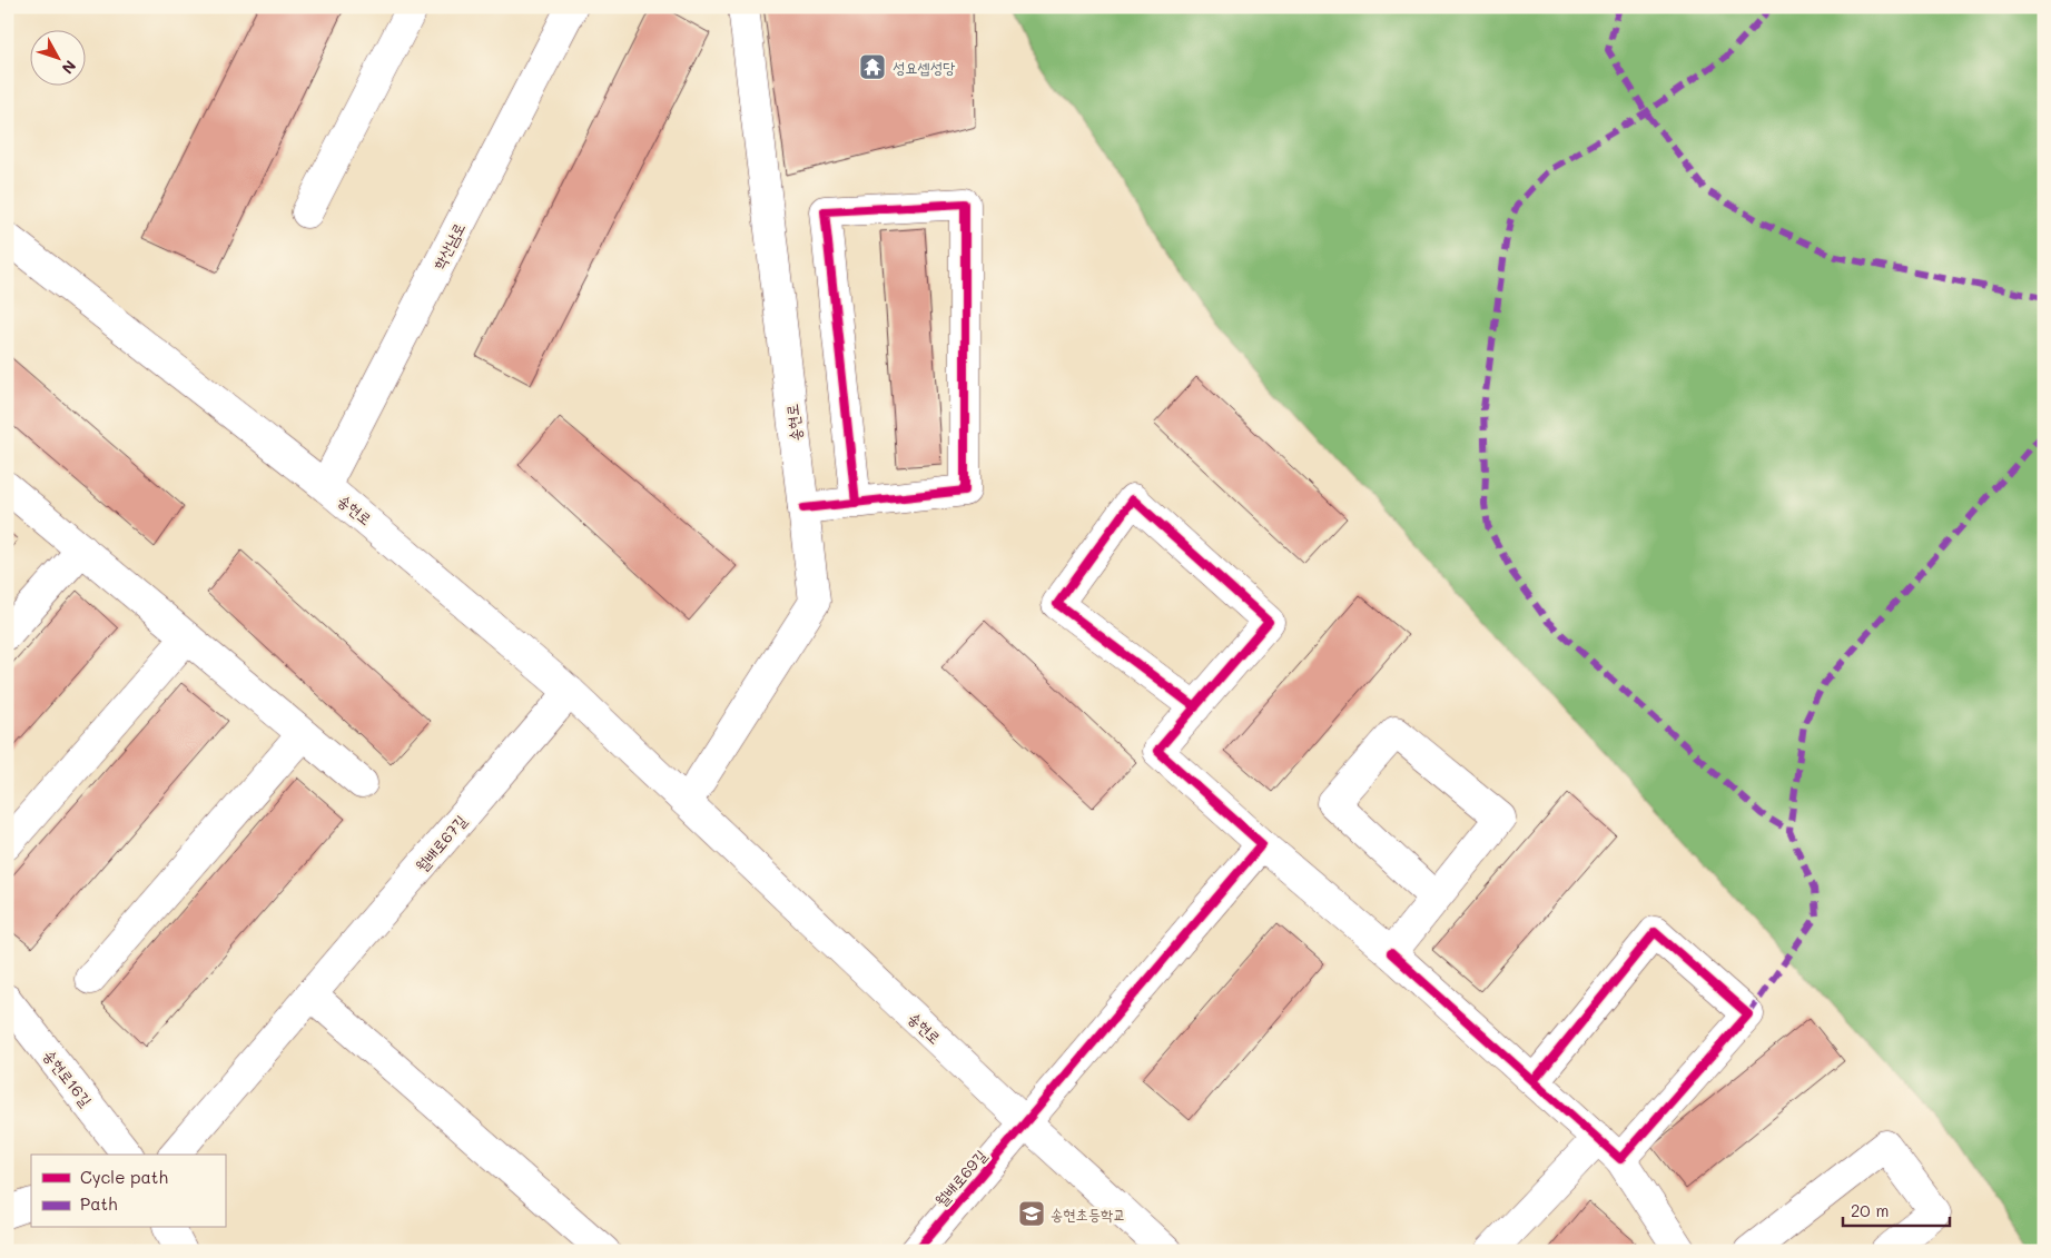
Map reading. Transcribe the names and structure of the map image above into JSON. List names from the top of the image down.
{
  "streets": {
    "street": [
      "학산남로",
      "송현로",
      "월배로67길",
      "송현로16길",
      "월배로69길"
    ]
  },
  "crossings": [
    ["학산남로", "송현로"],
    ["송현로", "월배로67길"],
    ["송현로", "월배로69길"]
  ],
  "places": {
    "temple": ["성요셉성당"],
    "school or university": ["송현초등학교"]
  },
  "legend": ["Cycle path", "Path"],
  "scale_bar": "20 m",
  "north": "bottom right"
}
